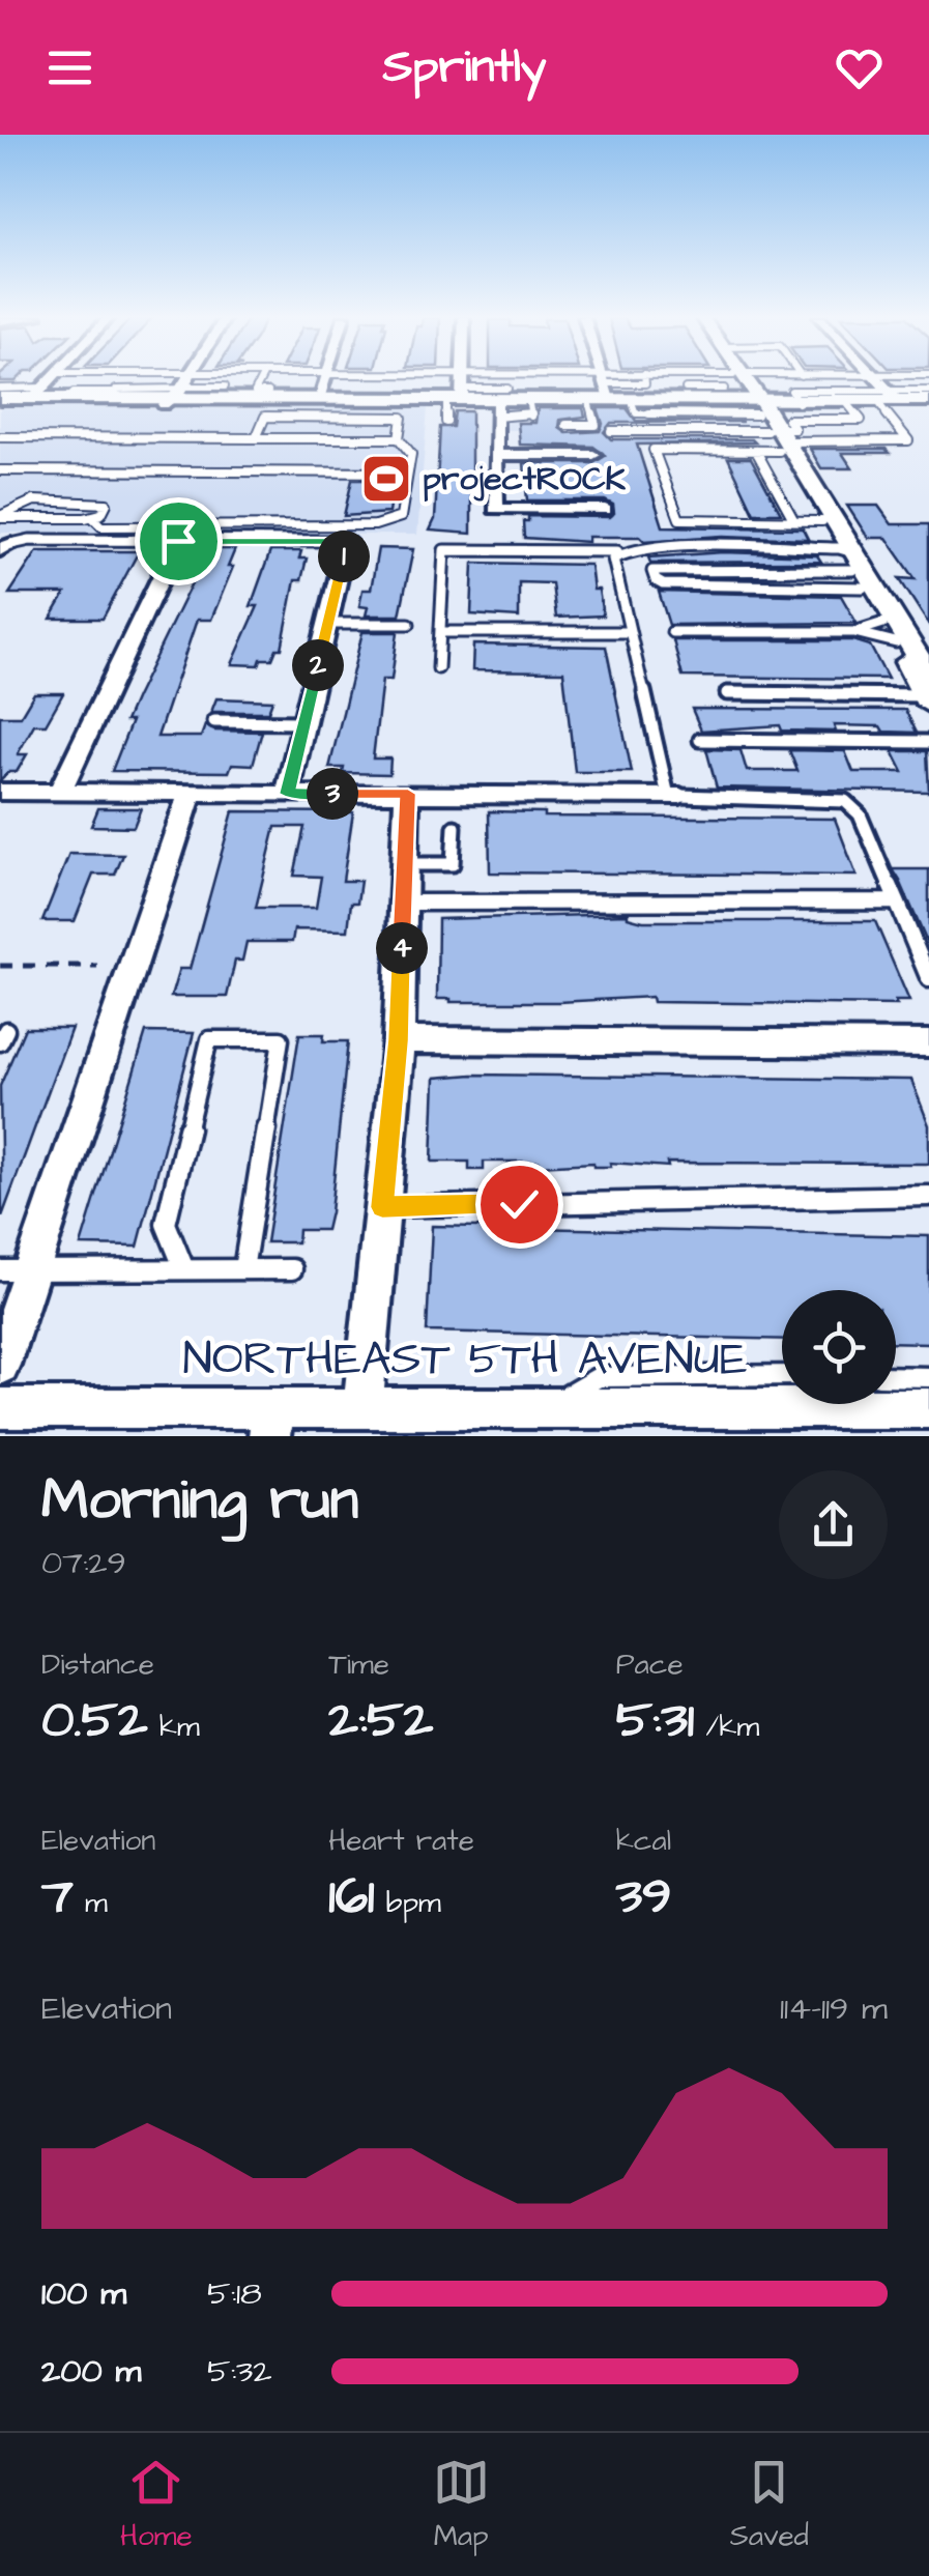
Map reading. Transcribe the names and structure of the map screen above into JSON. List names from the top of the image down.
{
  "streets": {
    "street": ["NORTHEAST 5TH AVENUE"]
  },
  "places": {
    "sports": ["projectROCK"]
  },
  "page": {
    "header": "Sprintly",
    "pins": [
      "1",
      "2",
      "3",
      "4"
    ],
    "heading": ["Morning run", "07:29"],
    "stats": [
      ["Distance", "0.52 km"],
      ["Time", "2:52"],
      ["Pace", "5:31 /km"],
      ["Elevation", "7 m"],
      ["Heart rate", "161 bpm"],
      ["kcal", "39"]
    ],
    "chart": ["Elevation", "114–119 m"],
    "list": [
      {
        "name": "100 m",
        "note": "5:18"
      },
      {
        "name": "200 m",
        "note": "5:32"
      }
    ],
    "tabs": ["Home", "Map", "Saved"]
  }
}
